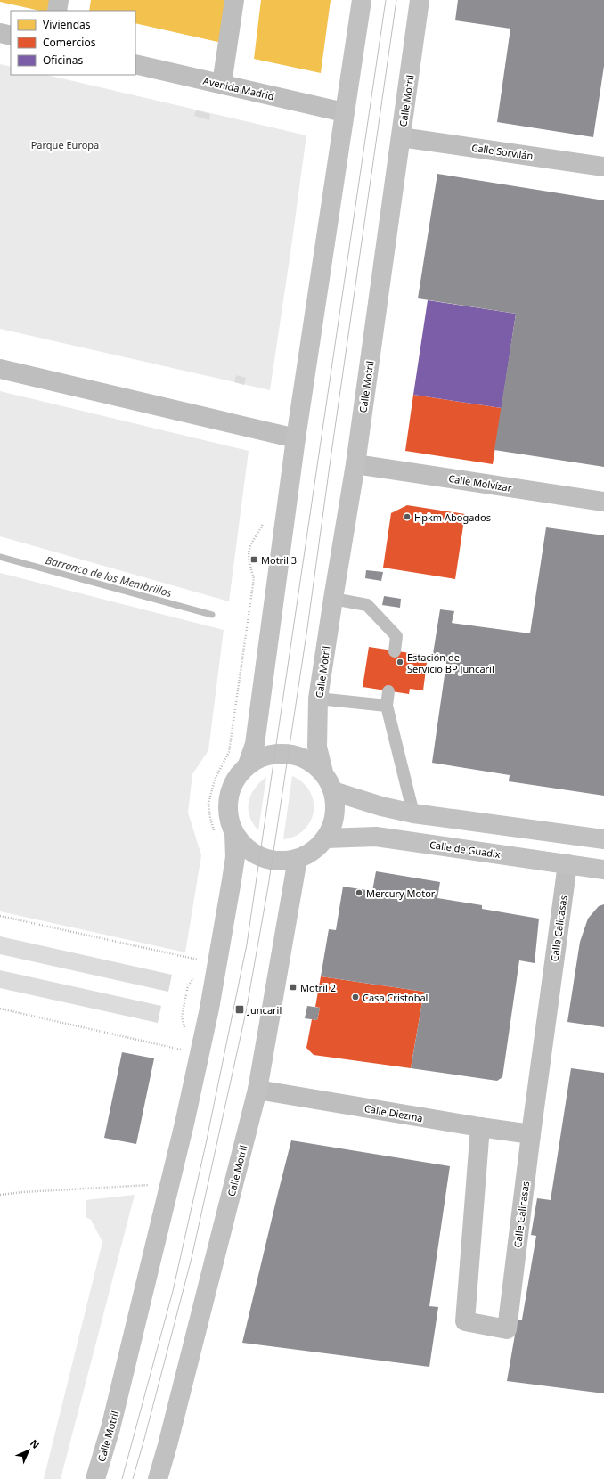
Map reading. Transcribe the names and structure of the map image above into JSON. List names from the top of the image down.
{
  "streets": {
    "street": [
      "Avenida Madrid",
      "Calle Motril",
      "Calle Sorvilán",
      "Calle Molvízar",
      "Calle de Guadix",
      "Calle Calicasas",
      "Calle Diezma"
    ]
  },
  "crossings": [
    ["Calle Motril", "Calle Sorvilán"],
    ["Calle Motril", "Calle Molvízar"],
    ["Calle Motril", "Calle de Guadix"],
    ["Calle Motril", "Calle Diezma"],
    ["Calle de Guadix", "Calle Calicasas"],
    ["Calle Calicasas", "Calle Diezma"]
  ],
  "water": ["Barranco de los Membrillos"],
  "parks": ["Parque Europa"],
  "places": {
    "other": [
      "Hpkm Abogados",
      "Estación de Servicio BP Juncaril",
      "Mercury Motor",
      "Casa Cristobal"
    ],
    "transit": ["Motril 3", "Motril 2", "Juncaril"]
  },
  "legend": ["Viviendas", "Comercios", "Oficinas"],
  "north": "top right"
}
